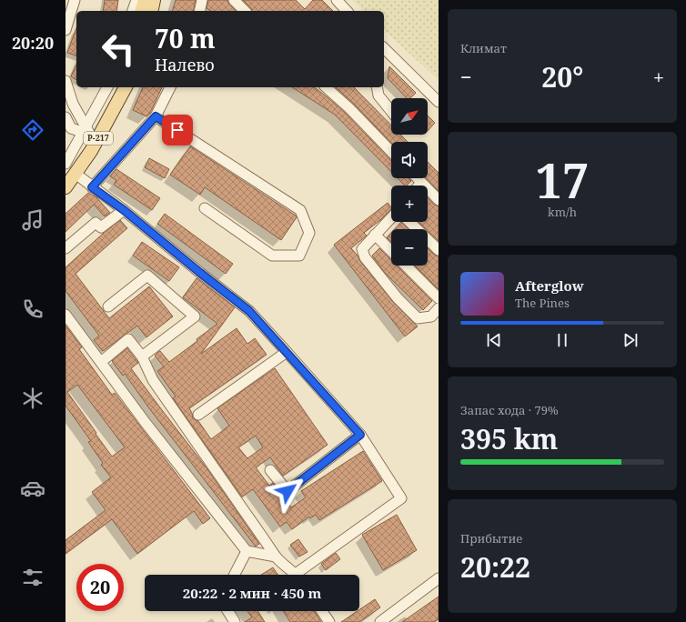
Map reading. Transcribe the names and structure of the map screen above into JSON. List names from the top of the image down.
{
  "streets": {
    "main road": ["Р-217"]
  },
  "north": "top right",
  "page": {
    "tabs": "20:20",
    "tile": [
      "Климат",
      ["17", "km/h"],
      ["Запас хода · 79%", "395 km"],
      ["Прибытие", "20:22"]
    ],
    "turn": ["70 m", "Налево"],
    "heat": ["−", "20°", "+"],
    "map_buttons": ["+", "−"],
    "song": ["Afterglow", "The Pines"],
    "limit": "20",
    "trip": "20:22 · 2 мин · 450 m"
  }
}
